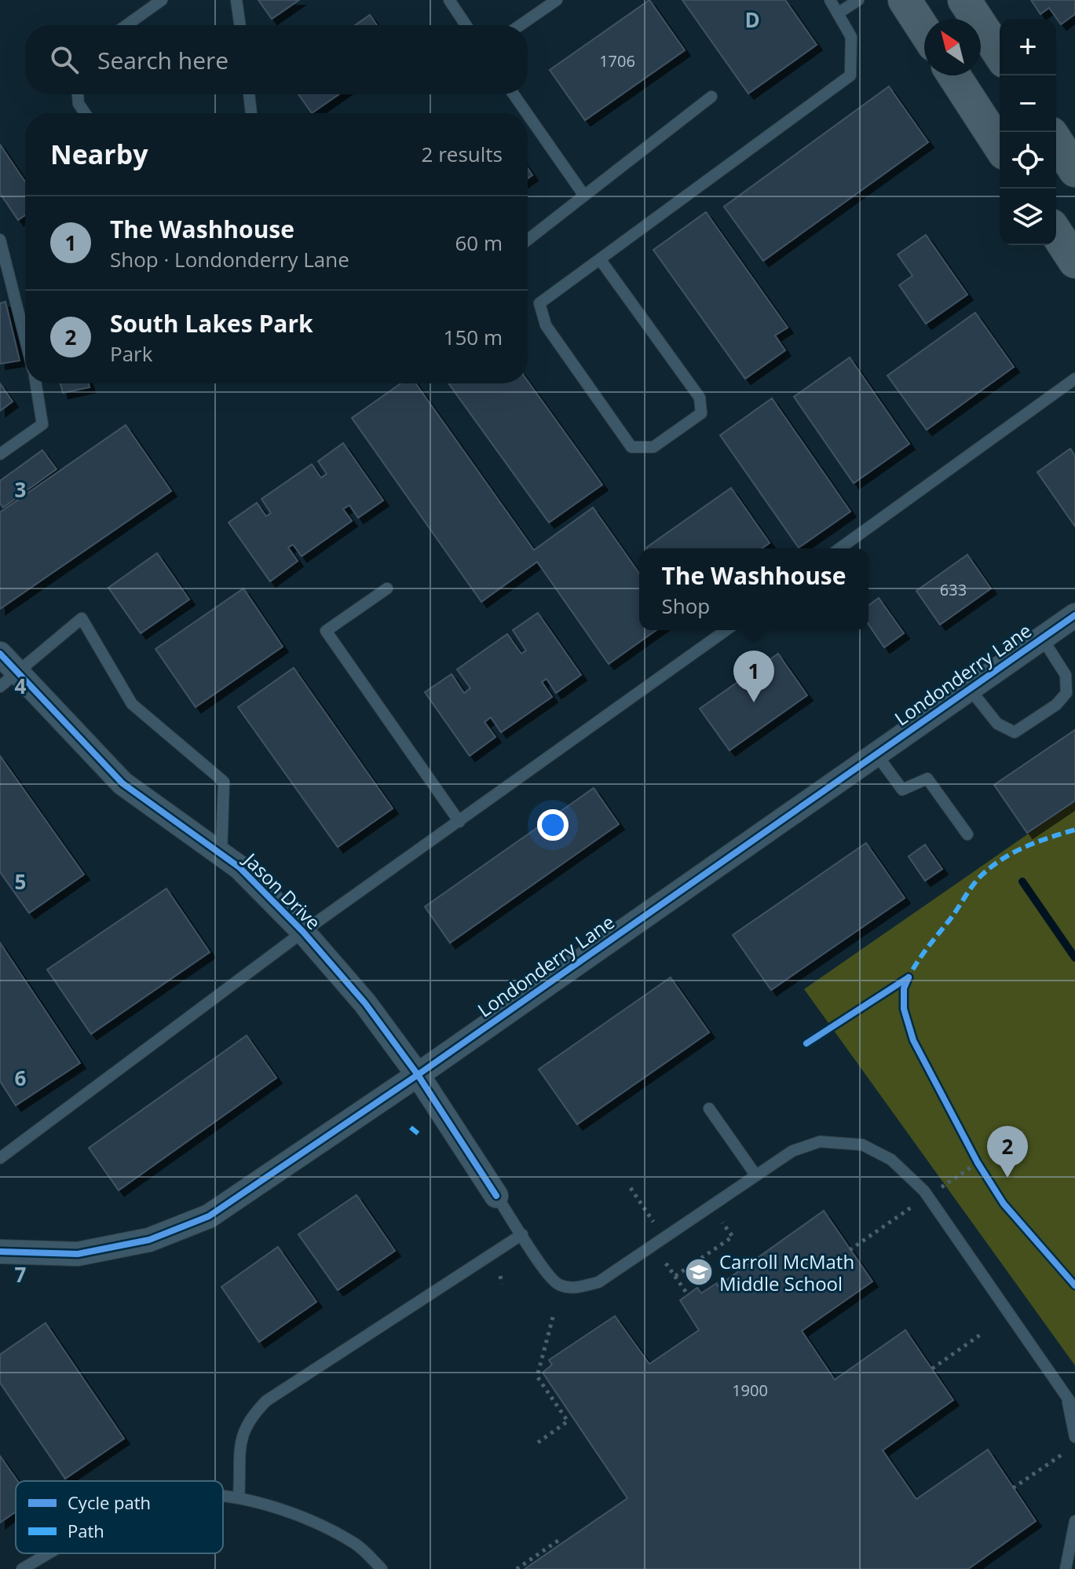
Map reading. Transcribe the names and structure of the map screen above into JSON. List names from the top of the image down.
{
  "streets": {
    "street": ["Londonderry Lane", "Jason Drive"]
  },
  "crossings": [
    ["Londonderry Lane", "Jason Drive"]
  ],
  "places": {
    "school or university": ["Carroll McMath Middle School"]
  },
  "house_numbers": ["1706", "633", "1900"],
  "legend": ["Cycle path", "Path"],
  "north": "top left",
  "page": {
    "map_buttons": ["+", "−"],
    "search": "Search here",
    "heading": ["Nearby", "2 results"],
    "list": [
      {
        "mark": "1",
        "name": "The Washhouse",
        "note": "Shop · Londonderry Lane",
        "value": "60 m"
      },
      {
        "mark": "2",
        "name": "South Lakes Park",
        "note": "Park",
        "value": "150 m"
      }
    ],
    "popup": ["The Washhouse", "Shop"],
    "pins": ["1", "2"]
  },
  "grid": {
    "columns": ["D"],
    "rows": [
      "3",
      "4",
      "5",
      "6",
      "7"
    ]
  }
}
